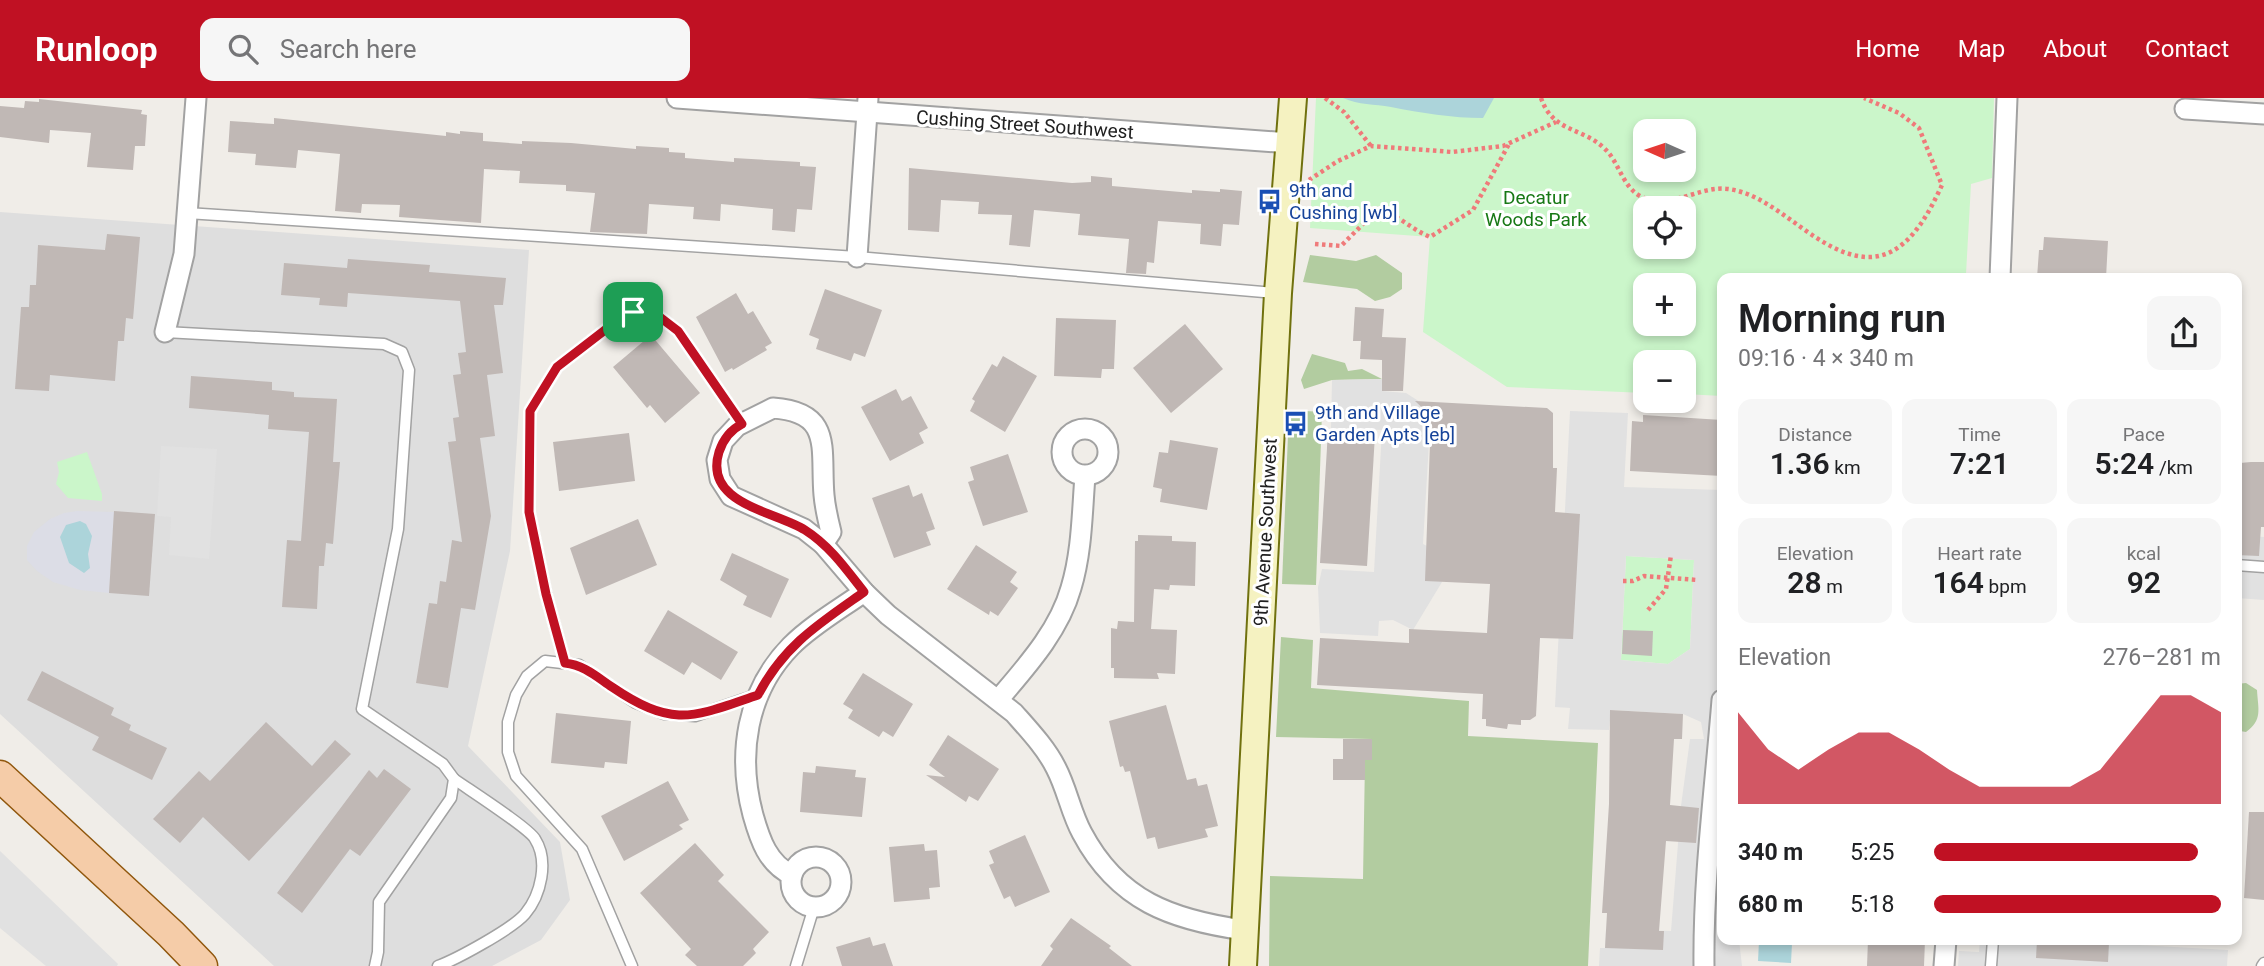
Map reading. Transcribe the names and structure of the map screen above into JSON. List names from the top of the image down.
{
  "streets": {
    "street": ["Cushing Street Southwest", "9th Avenue Southwest"]
  },
  "crossings": [
    ["Cushing Street Southwest", "9th Avenue Southwest"]
  ],
  "parks": ["Decatur Woods Park"],
  "places": {
    "bus stop": ["9th and Cushing [wb]", "9th and Village Garden Apts [eb]"]
  },
  "north": "left",
  "page": {
    "header": "Runloop",
    "search": "Search here",
    "nav": [
      "Home",
      "Map",
      "About",
      "Contact"
    ],
    "map_buttons": ["+", "−"],
    "heading": ["Morning run", "09:16 · 4 × 340 m"],
    "stats": [
      ["Distance", "1.36 km"],
      ["Time", "7:21"],
      ["Pace", "5:24 /km"],
      ["Elevation", "28 m"],
      ["Heart rate", "164 bpm"],
      ["kcal", "92"]
    ],
    "chart": ["Elevation", "276–281 m"],
    "list": [
      {
        "name": "340 m",
        "note": "5:25"
      },
      {
        "name": "680 m",
        "note": "5:18"
      }
    ]
  }
}
